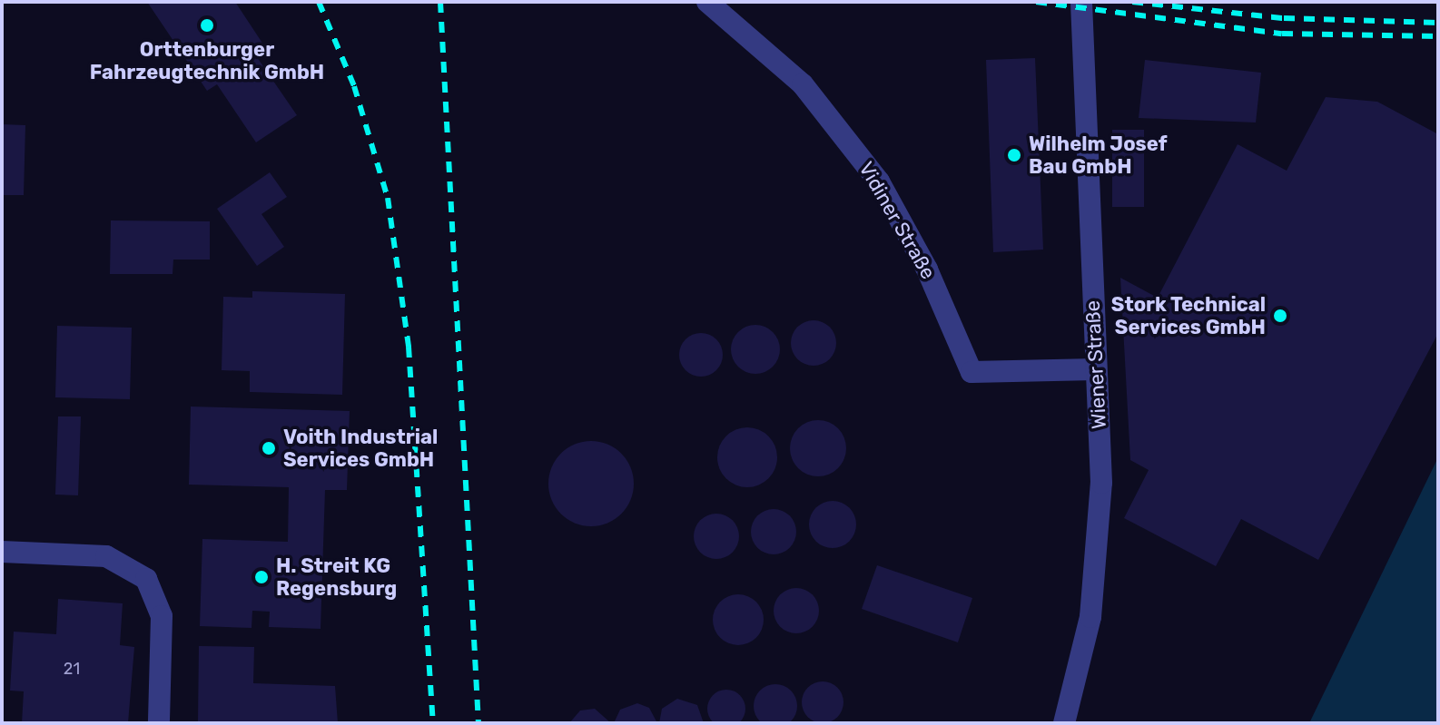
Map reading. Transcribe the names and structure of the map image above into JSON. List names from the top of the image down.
{
  "streets": {
    "street": ["Vidiner Straße", "Wiener Straße"]
  },
  "crossings": [
    ["Vidiner Straße", "Wiener Straße"]
  ],
  "places": [
    "Orttenburger Fahrzeugtechnik GmbH",
    "Wilhelm Josef Bau GmbH",
    "Stork Technical Services GmbH",
    "Voith Industrial Services GmbH",
    "H. Streit KG Regensburg"
  ],
  "house_numbers": ["21"]
}
